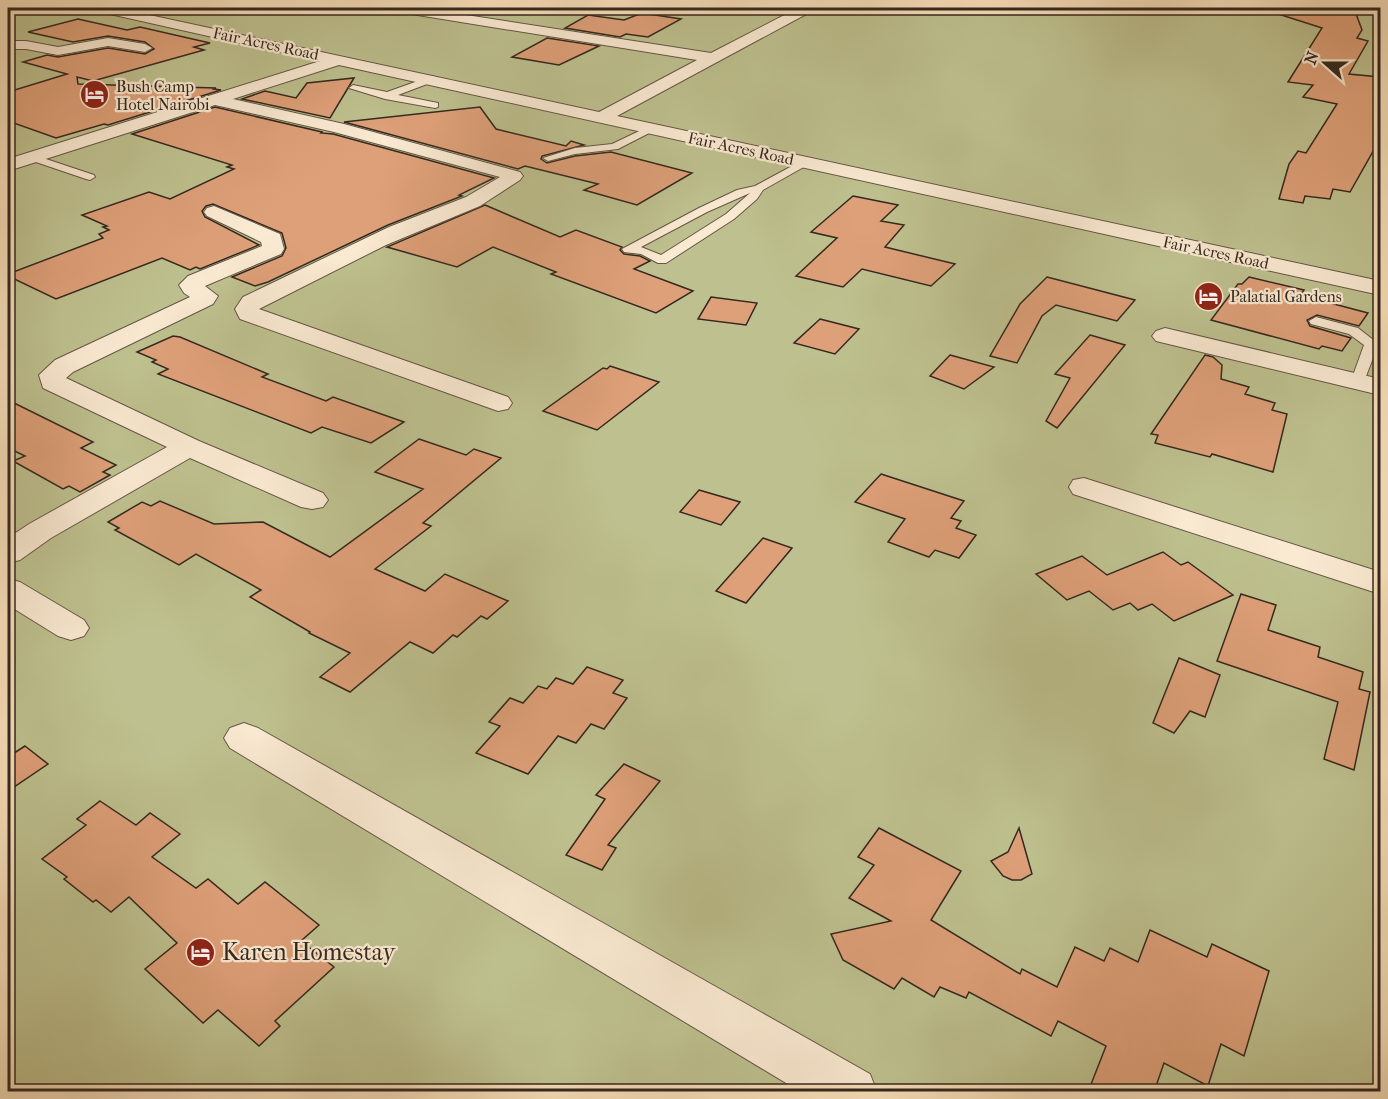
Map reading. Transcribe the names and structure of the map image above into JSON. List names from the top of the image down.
{
  "streets": {
    "street": ["Fair Acres Road"]
  },
  "places": {
    "hotel": ["Bush Camp Hotel Nairobi", "Palatial Gardens", "Karen Homestay"]
  },
  "north": "left"
}
